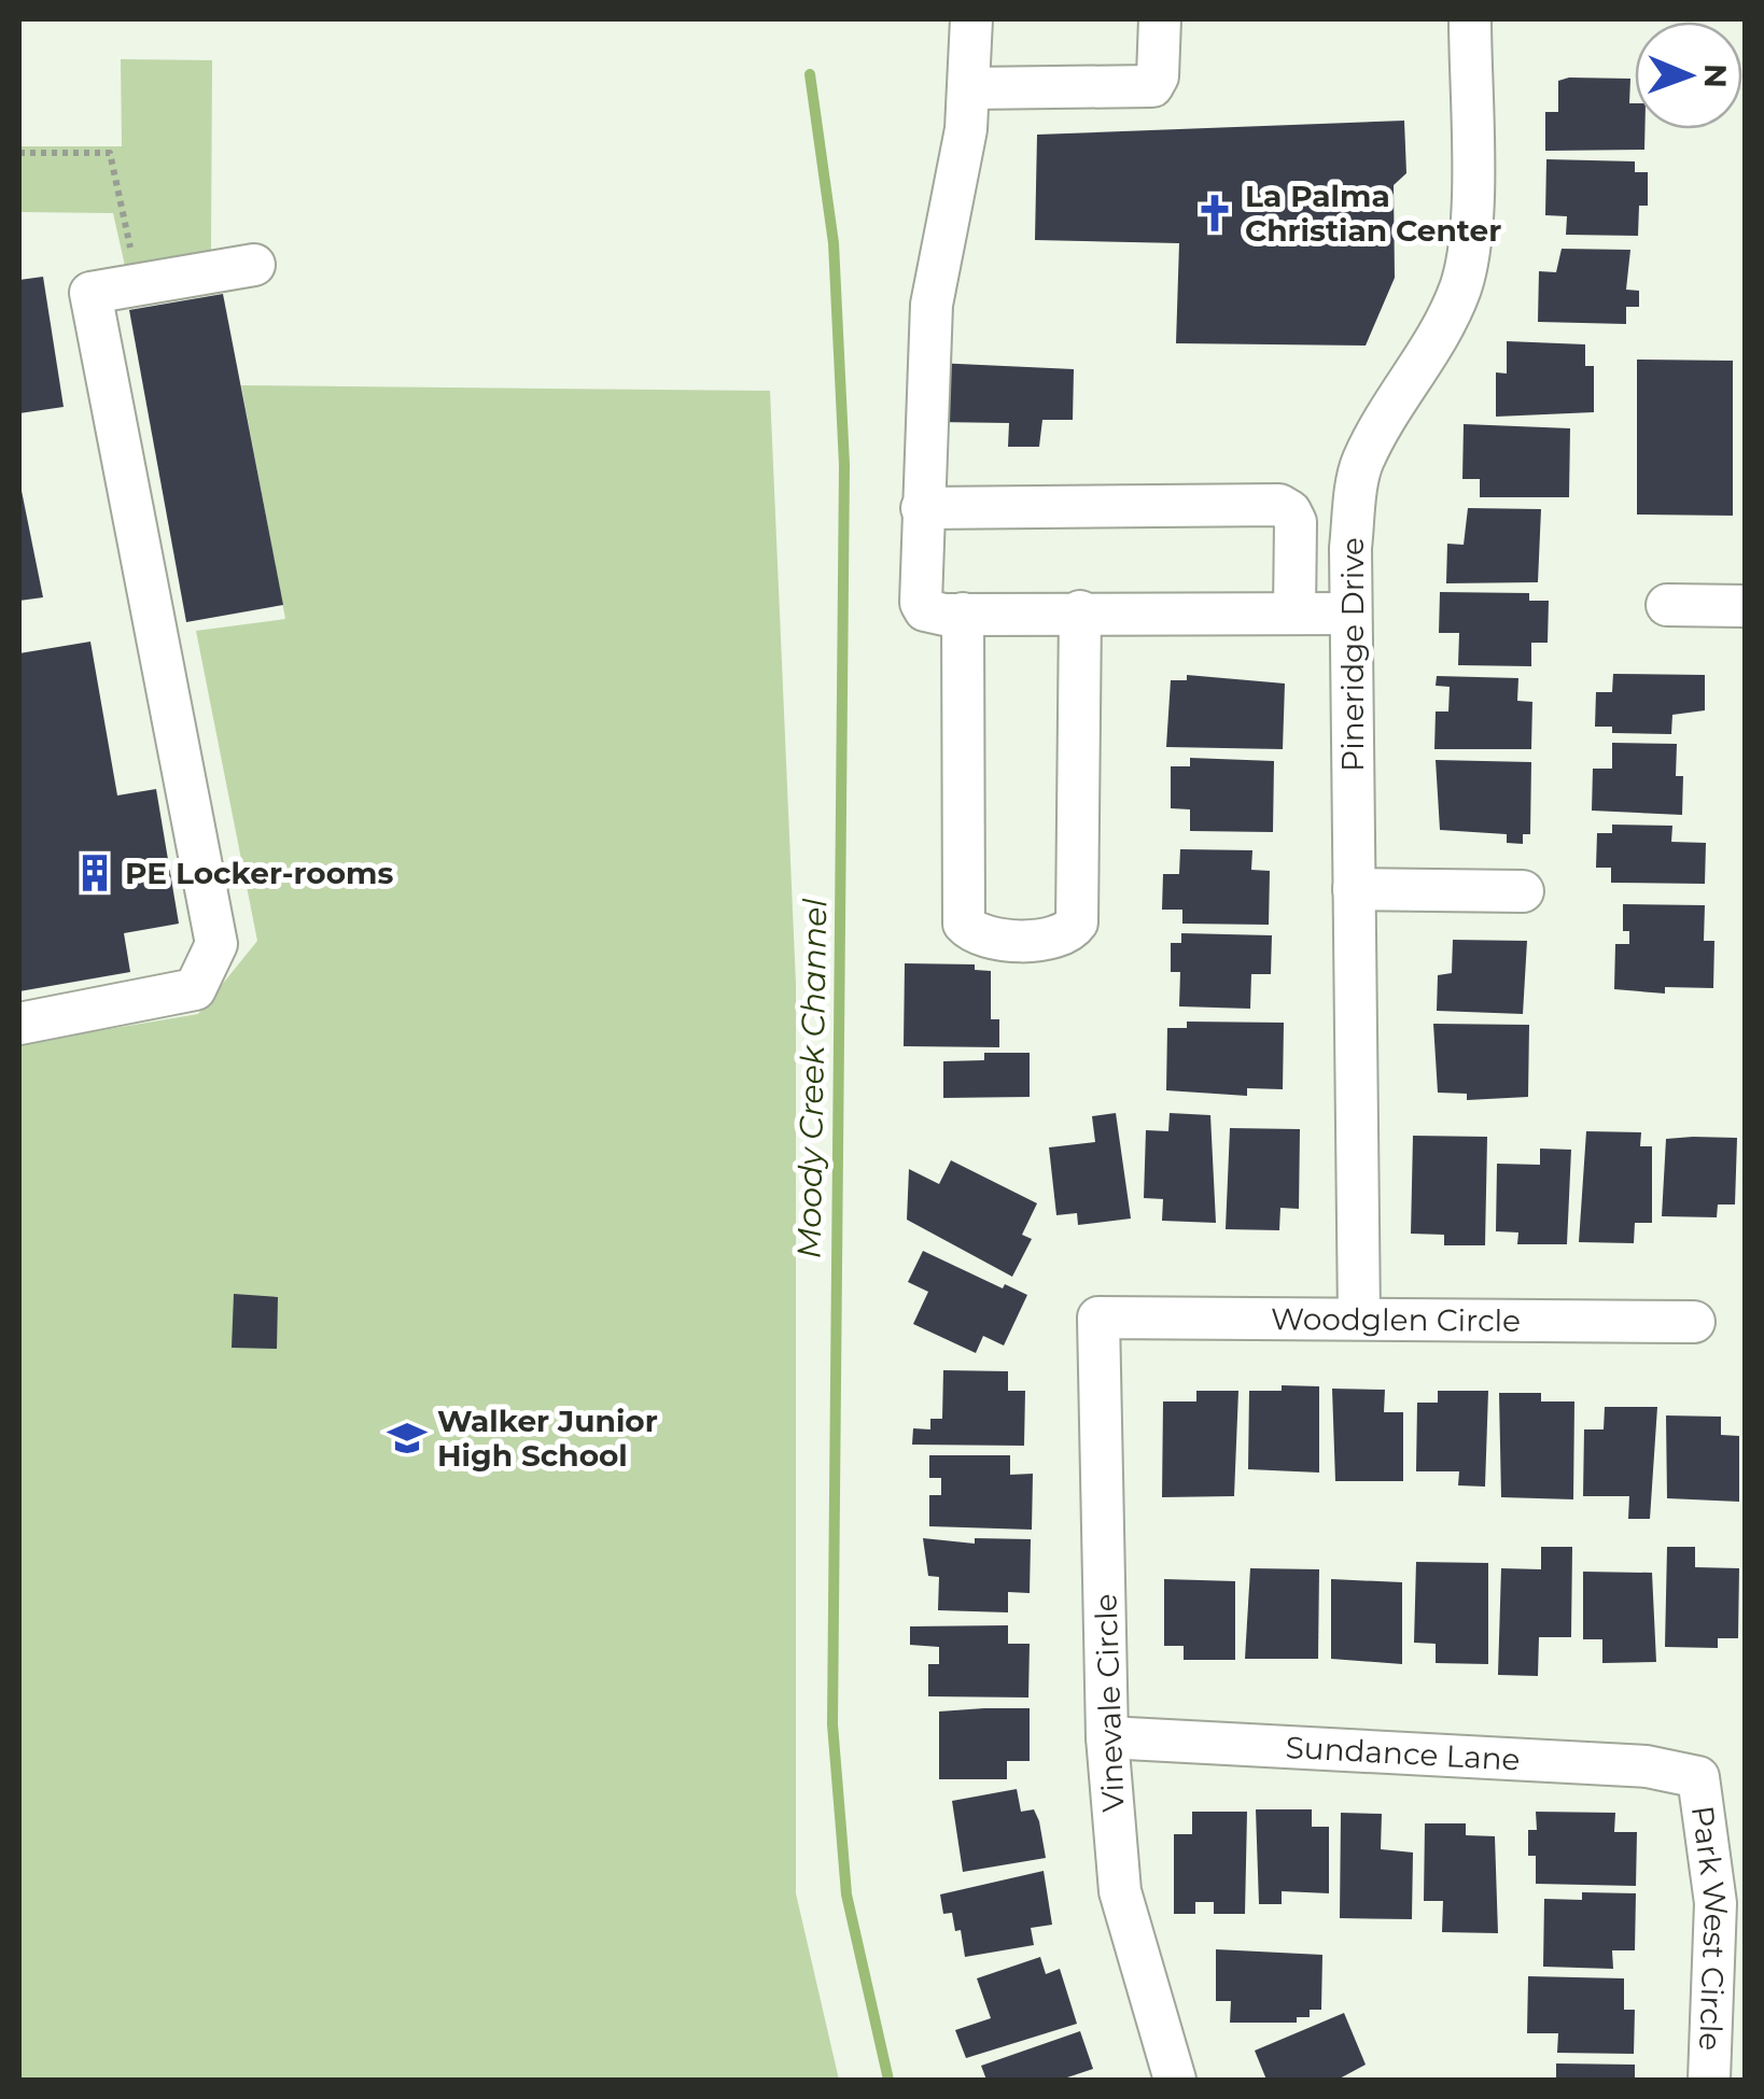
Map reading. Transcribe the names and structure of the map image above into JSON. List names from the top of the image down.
{
  "streets": {
    "street": [
      "Pineridge Drive",
      "Woodglen Circle",
      "Vinevale Circle",
      "Sundance Lane",
      "Park West Circle"
    ]
  },
  "crossings": [
    ["Pineridge Drive", "Woodglen Circle"],
    ["Woodglen Circle", "Vinevale Circle"],
    ["Vinevale Circle", "Sundance Lane"],
    ["Sundance Lane", "Park West Circle"]
  ],
  "water": ["Moody Creek Channel"],
  "places": {
    "church": ["La Palma Christian Center"],
    "building": ["PE Locker-rooms"],
    "school or university": ["Walker Junior High School"]
  },
  "north": "right"
}
